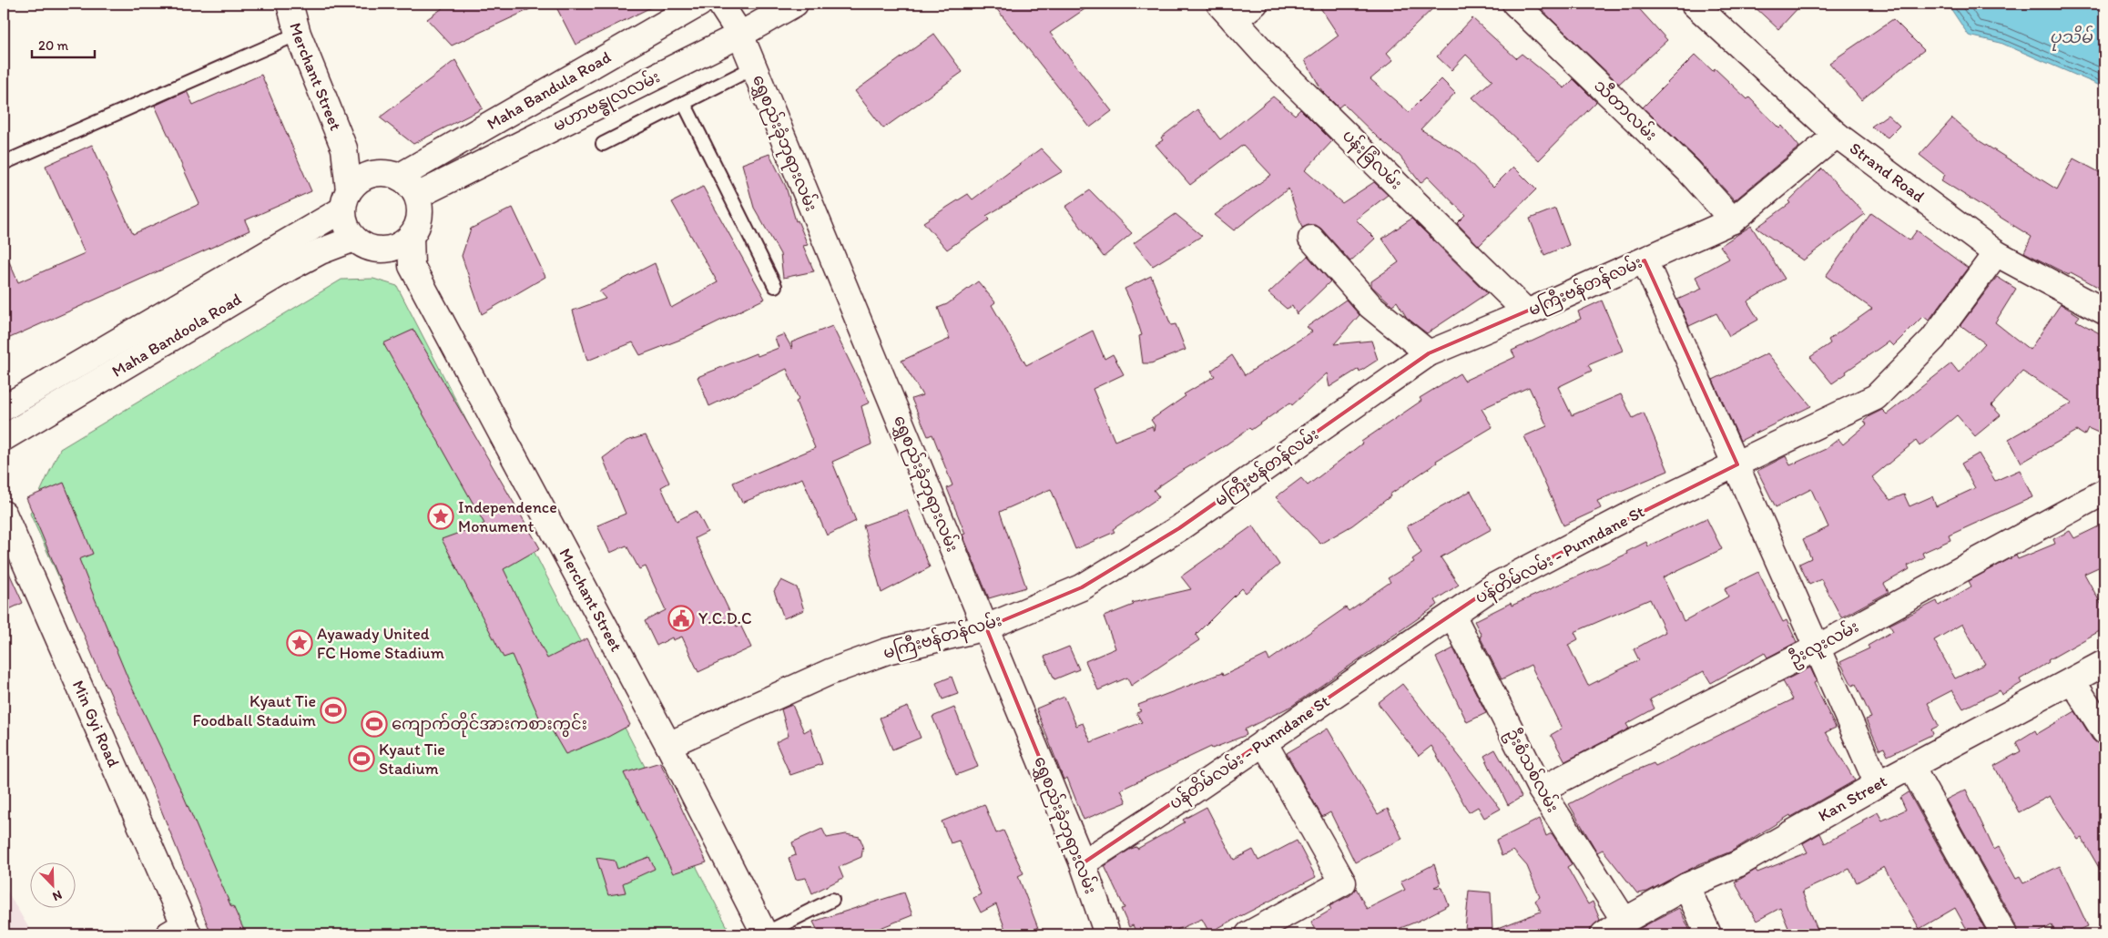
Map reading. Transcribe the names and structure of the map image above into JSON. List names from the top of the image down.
{
  "streets": {
    "street": [
      "Merchant Street",
      "Maha Bandula Road",
      "မဟာဗန္ဓုလလမ်း",
      "သီတာလမ်း",
      "ရွှေစည်းခုံဘုရားလမ်း",
      "ပန်းခြံလမ်း",
      "Strand Road",
      "မကြီးဗန်တန်လမ်း",
      "Maha Bandoola Road",
      "ပန်တိမ်လမ်း - Punndane St",
      "ဦးလူးလမ်း",
      "Min Gyi Road",
      "ဦးစံသစ်လမ်း",
      "Kan Street"
    ]
  },
  "crossings": [
    ["Merchant Street", "Maha Bandula Road"],
    ["Merchant Street", "မဟာဗန္ဓုလလမ်း"],
    ["Merchant Street", "မကြီးဗန်တန်လမ်း"],
    ["Merchant Street", "Maha Bandoola Road"],
    ["Maha Bandula Road", "မဟာဗန္ဓုလလမ်း"],
    ["Maha Bandula Road", "Maha Bandoola Road"],
    ["မဟာဗန္ဓုလလမ်း", "ရွှေစည်းခုံဘုရားလမ်း"],
    ["မဟာဗန္ဓုလလမ်း", "Maha Bandoola Road"],
    ["သီတာလမ်း", "မကြီးဗန်တန်လမ်း"],
    ["ရွှေစည်းခုံဘုရားလမ်း", "မကြီးဗန်တန်လမ်း"],
    ["ရွှေစည်းခုံဘုရားလမ်း", "ပန်တိမ်လမ်း - Punndane St"],
    ["ပန်းခြံလမ်း", "မကြီးဗန်တန်လမ်း"],
    ["Strand Road", "မကြီးဗန်တန်လမ်း"],
    ["Strand Road", "ပန်တိမ်လမ်း - Punndane St"],
    ["ပန်တိမ်လမ်း - Punndane St", "ဦးစံသစ်လမ်း"],
    ["ဦးလူးလမ်း", "ဦးစံသစ်လမ်း"],
    ["ဦးစံသစ်လမ်း", "Kan Street"]
  ],
  "water": ["ပုသိမ်"],
  "places": {
    "place": ["Independence Monument", "Ayawady United FC Home Stadium"],
    "public building": ["Y.C.D.C"],
    "sports": ["Kyaut Tie Foodball Staduim", "ကျောက်တိုင်အားကစားကွင်း", "Kyaut Tie Stadium"]
  },
  "scale_bar": "20 m",
  "north": "bottom right"
}
